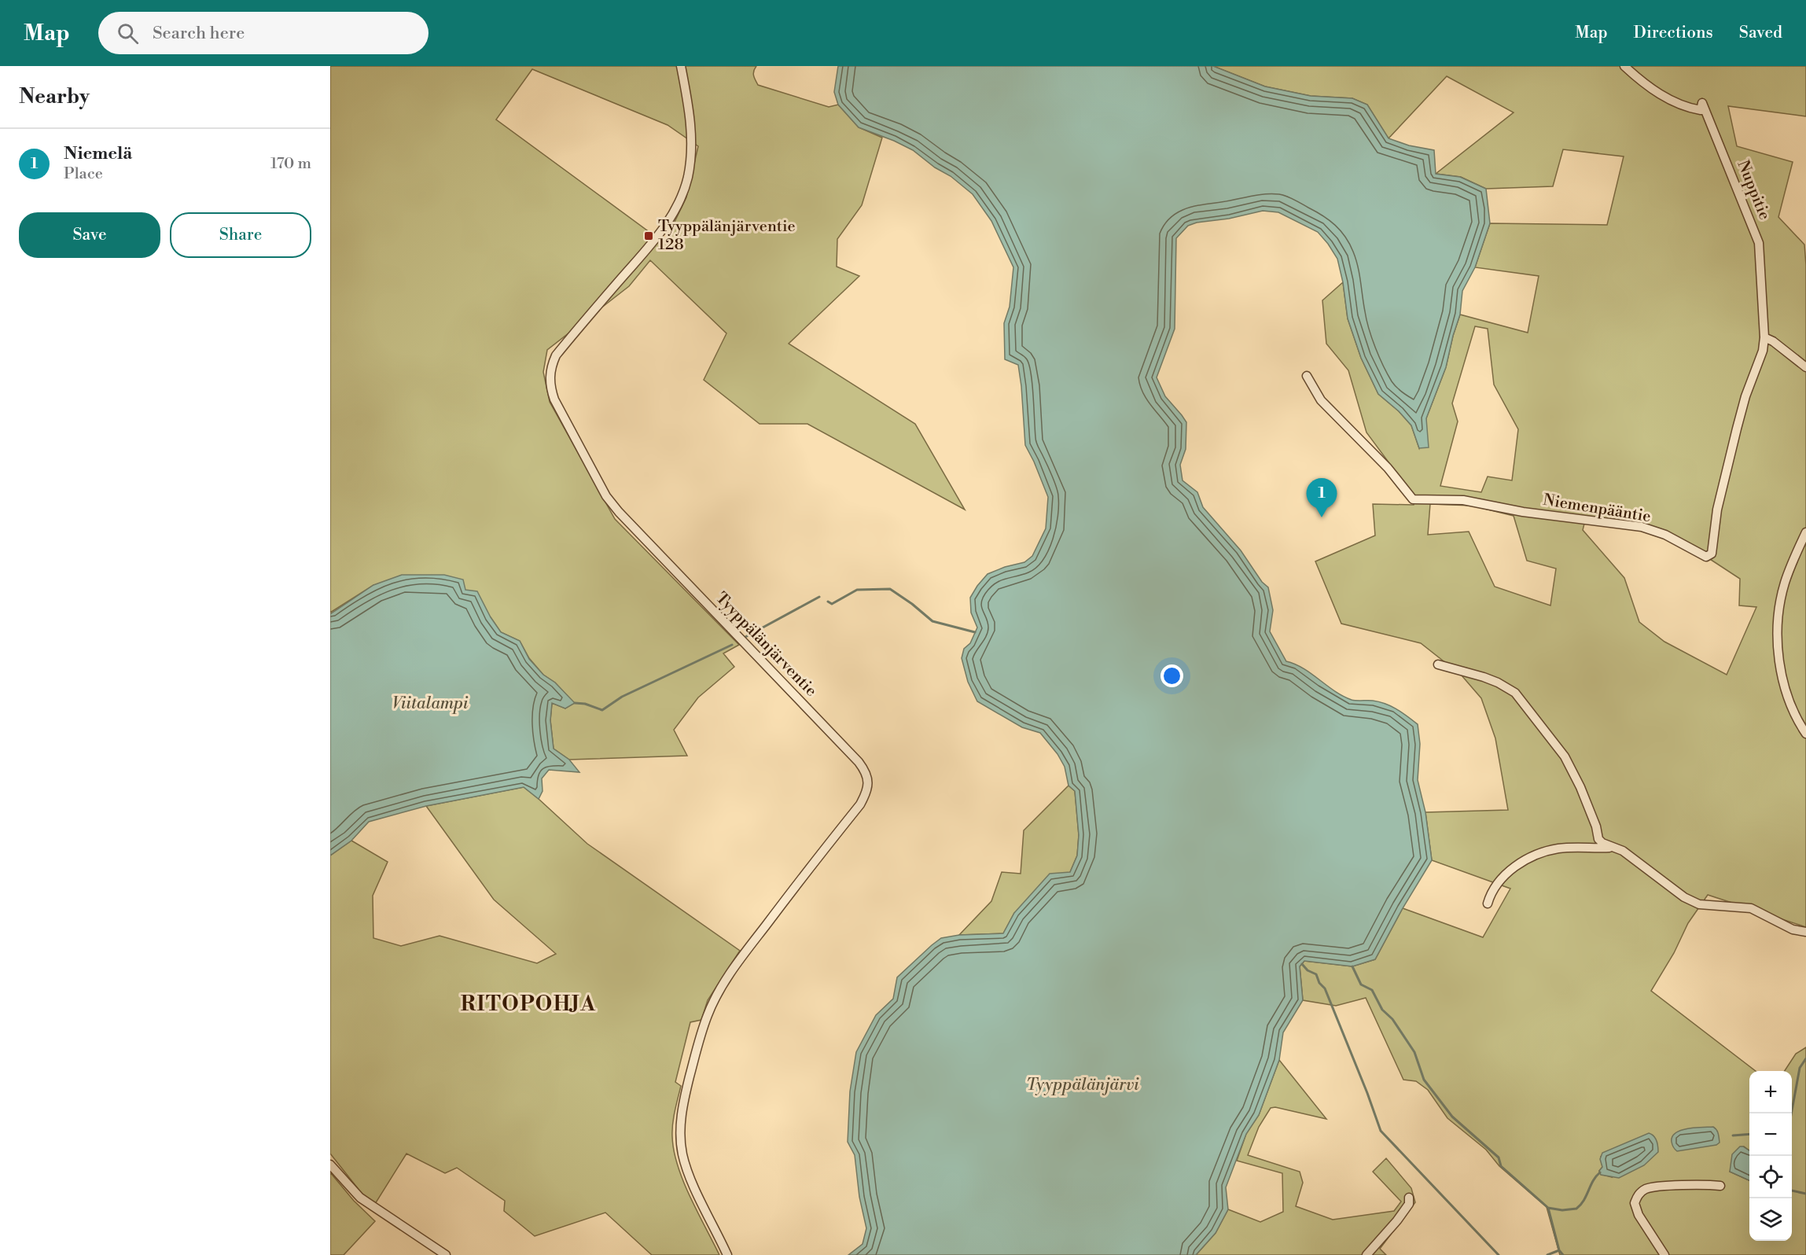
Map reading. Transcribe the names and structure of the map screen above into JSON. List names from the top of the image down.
{
  "streets": {
    "street": ["Nuppitie", "Niemenpääntie", "Tyyppälänjärventie"]
  },
  "crossings": [
    ["Nuppitie", "Niemenpääntie"]
  ],
  "districts": ["RITOPOHJA"],
  "water": ["Viitalampi", "Tyyppälänjärvi"],
  "places": {
    "transit": ["Tyyppälänjärventie 128"]
  },
  "page": {
    "header": "Map",
    "search": "Search here",
    "nav": ["Map", "Directions", "Saved"],
    "heading": "Nearby",
    "list": [
      {
        "mark": "1",
        "name": "Niemelä",
        "note": "Place",
        "value": "170 m"
      }
    ],
    "buttons": ["Save", "Share"],
    "pins": "1",
    "map_buttons": ["+", "−"]
  }
}
